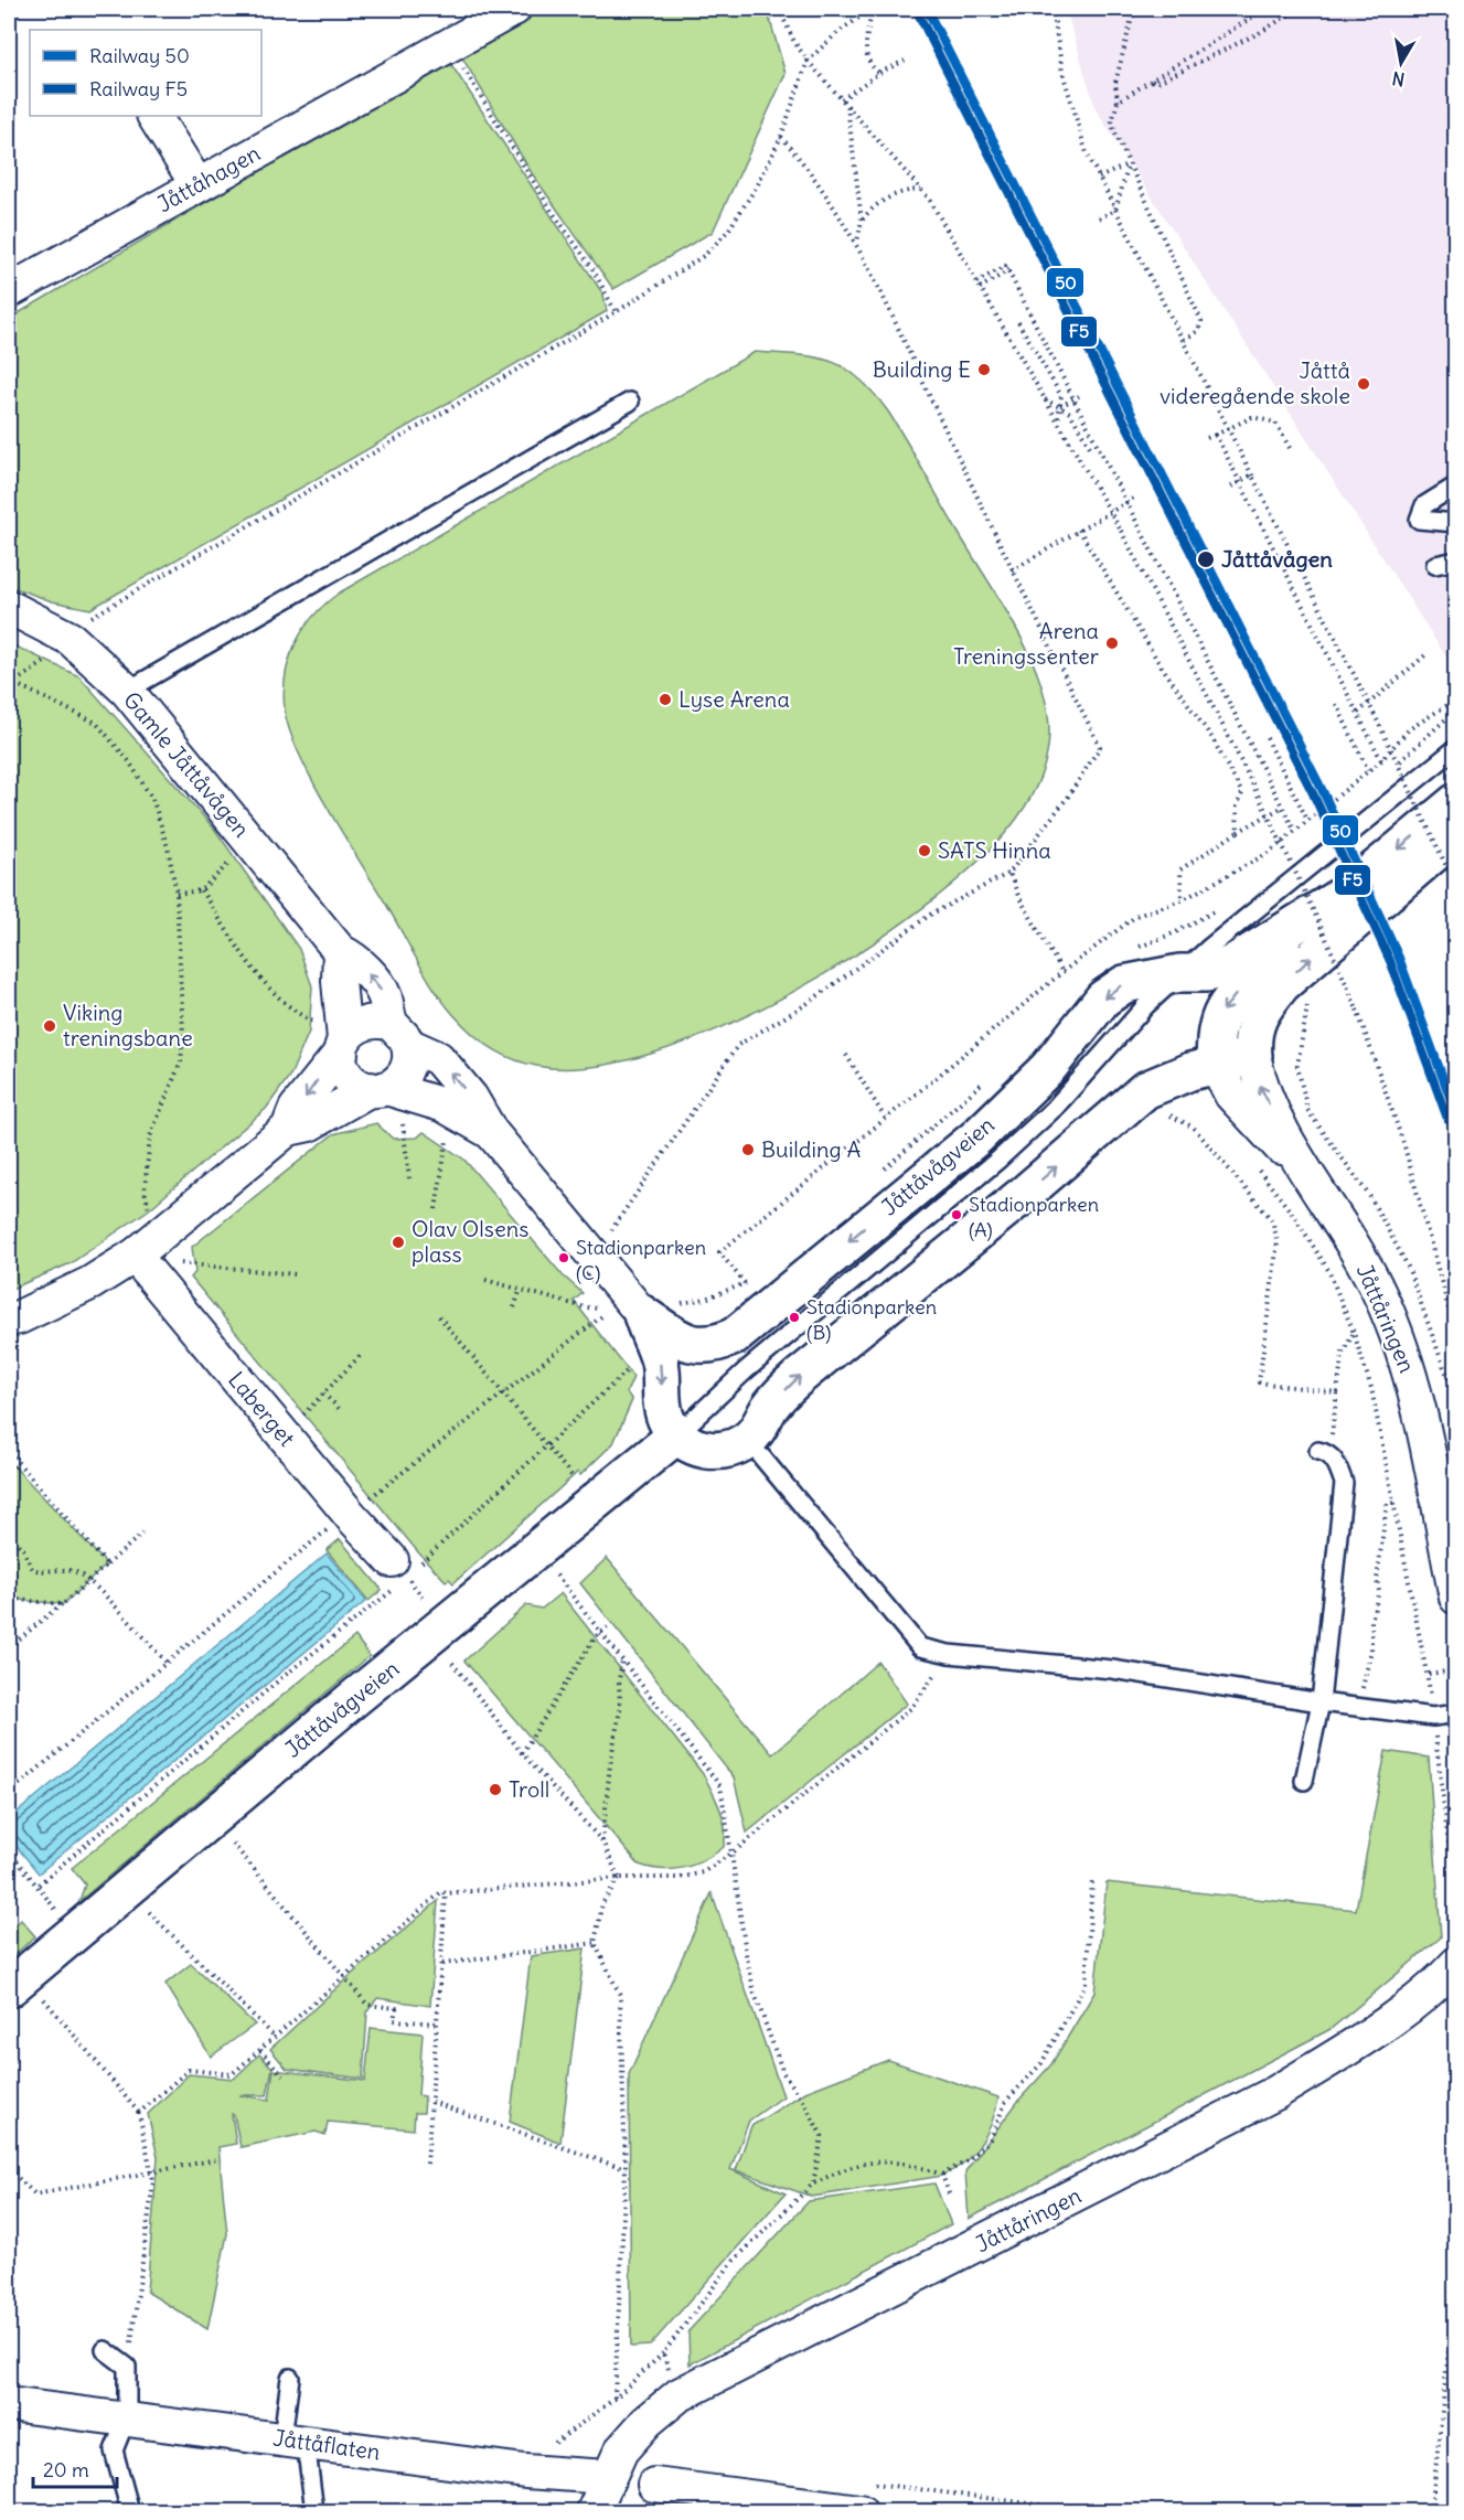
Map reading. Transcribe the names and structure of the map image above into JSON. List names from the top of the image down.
{
  "streets": {
    "street": [
      "Jåttåhagen",
      "Gamle Jåttåvågen",
      "Jåttåvågveien",
      "Jåttåringen",
      "Laberget",
      "Jåttåflaten"
    ]
  },
  "crossings": [
    ["Jåttåvågveien", "Jåttåringen"],
    ["Jåttåringen", "Jåttåflaten"]
  ],
  "places": [
    "Building E",
    "Jåttå videregående skole",
    "Jåttåvågen",
    "Arena Treningssenter",
    "Lyse Arena",
    "SATS Hinna",
    "Viking treningsbane",
    "Building A",
    "Stadionparken (A)",
    "Olav Olsens plass",
    "Stadionparken (C)",
    "Stadionparken (B)",
    "Troll"
  ],
  "lines": ["rail line 50", "rail line F5"],
  "legend": ["Railway 50", "Railway F5"],
  "scale_bar": "20 m",
  "north": "bottom"
}
